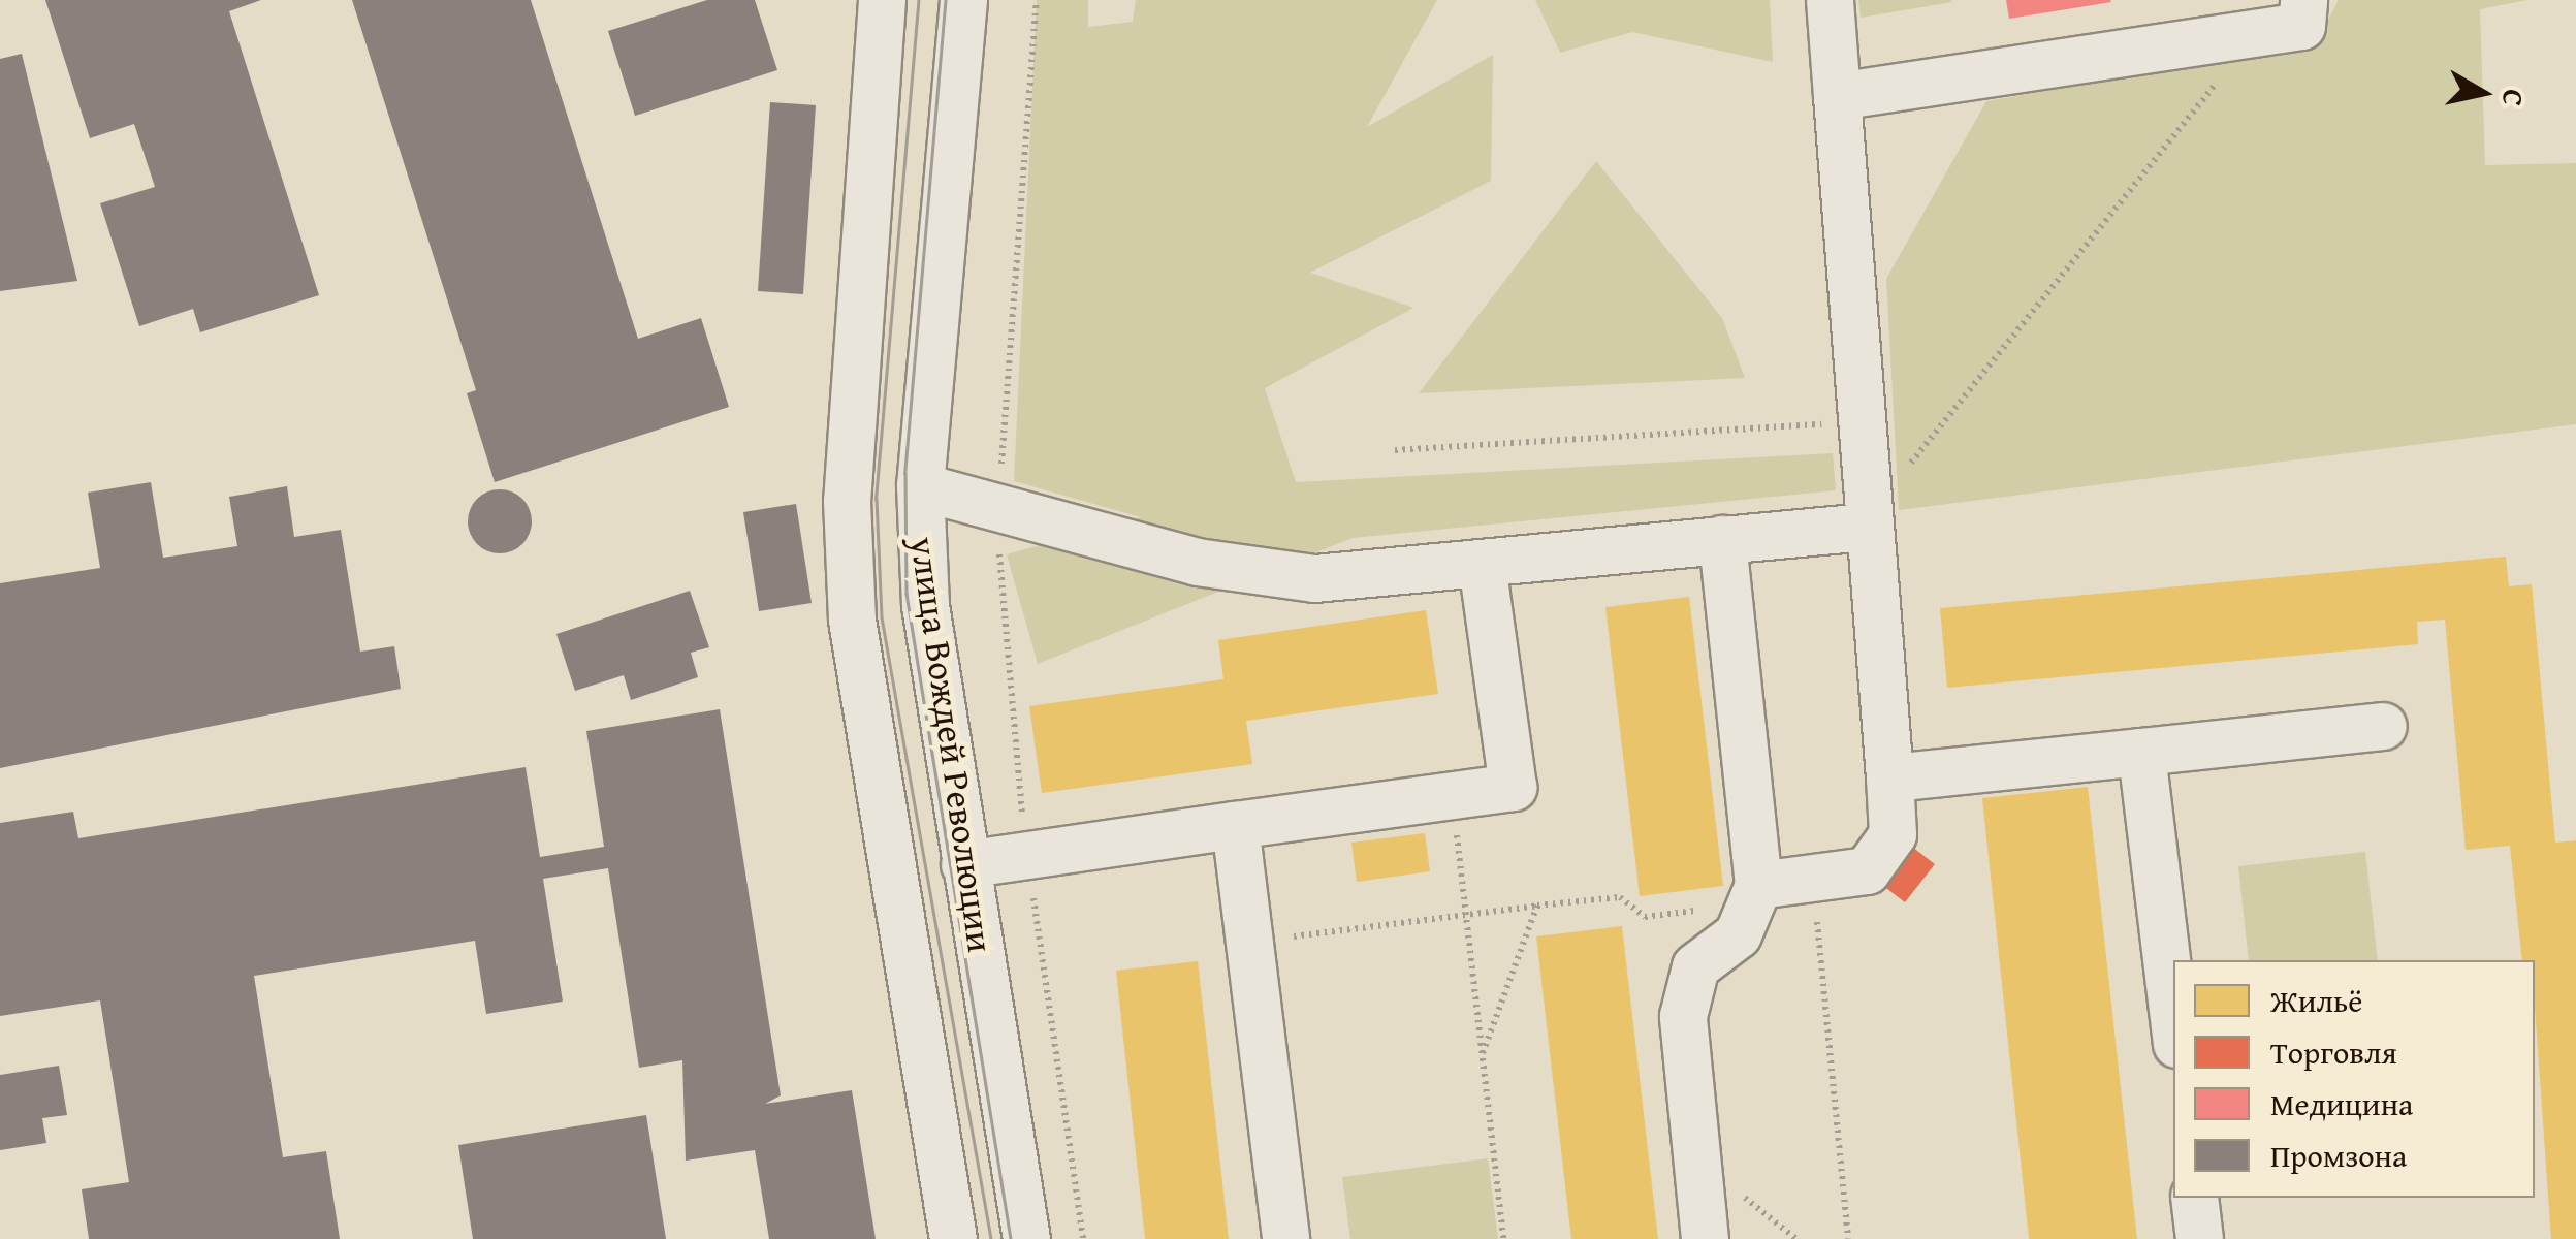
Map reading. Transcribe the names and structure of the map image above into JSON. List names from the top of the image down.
{
  "streets": {
    "street": ["улица Вождей Революции"]
  },
  "legend": [
    "Жильё",
    "Торговля",
    "Медицина",
    "Промзона"
  ],
  "north": "right"
}
